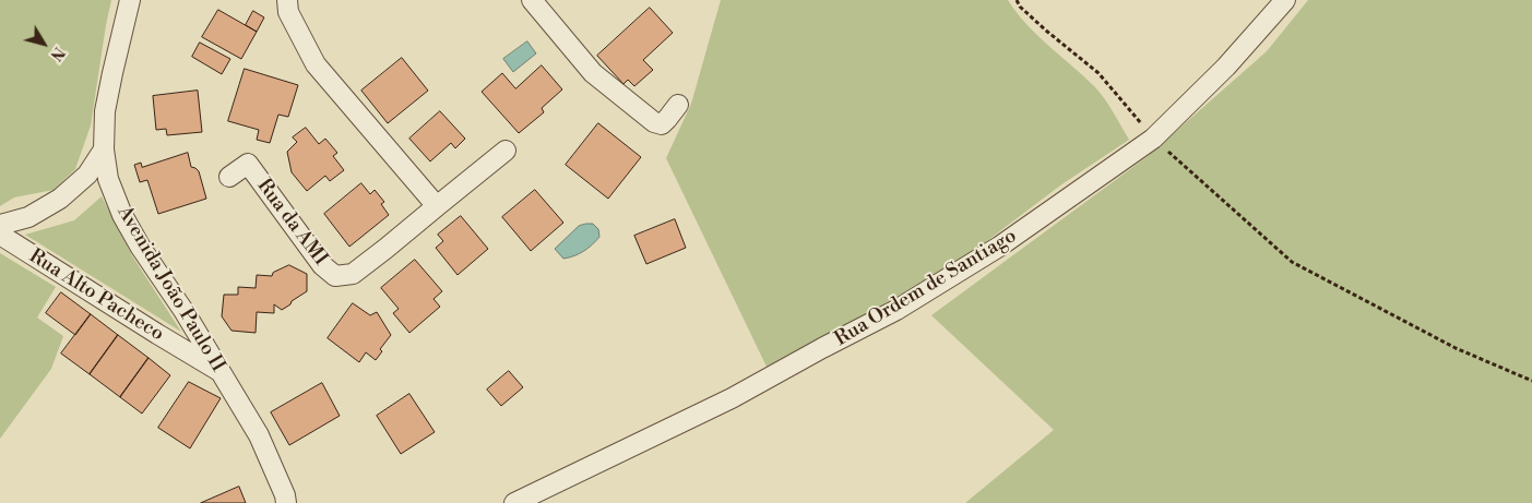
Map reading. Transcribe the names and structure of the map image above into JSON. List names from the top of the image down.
{
  "streets": {
    "street": [
      "Rua da AMI",
      "Rua Ordem de Santiago",
      "Avenida João Paulo II",
      "Rua Alto Pacheco"
    ]
  },
  "crossings": [
    ["Avenida João Paulo II", "Rua Alto Pacheco"]
  ],
  "north": "bottom right"
}
